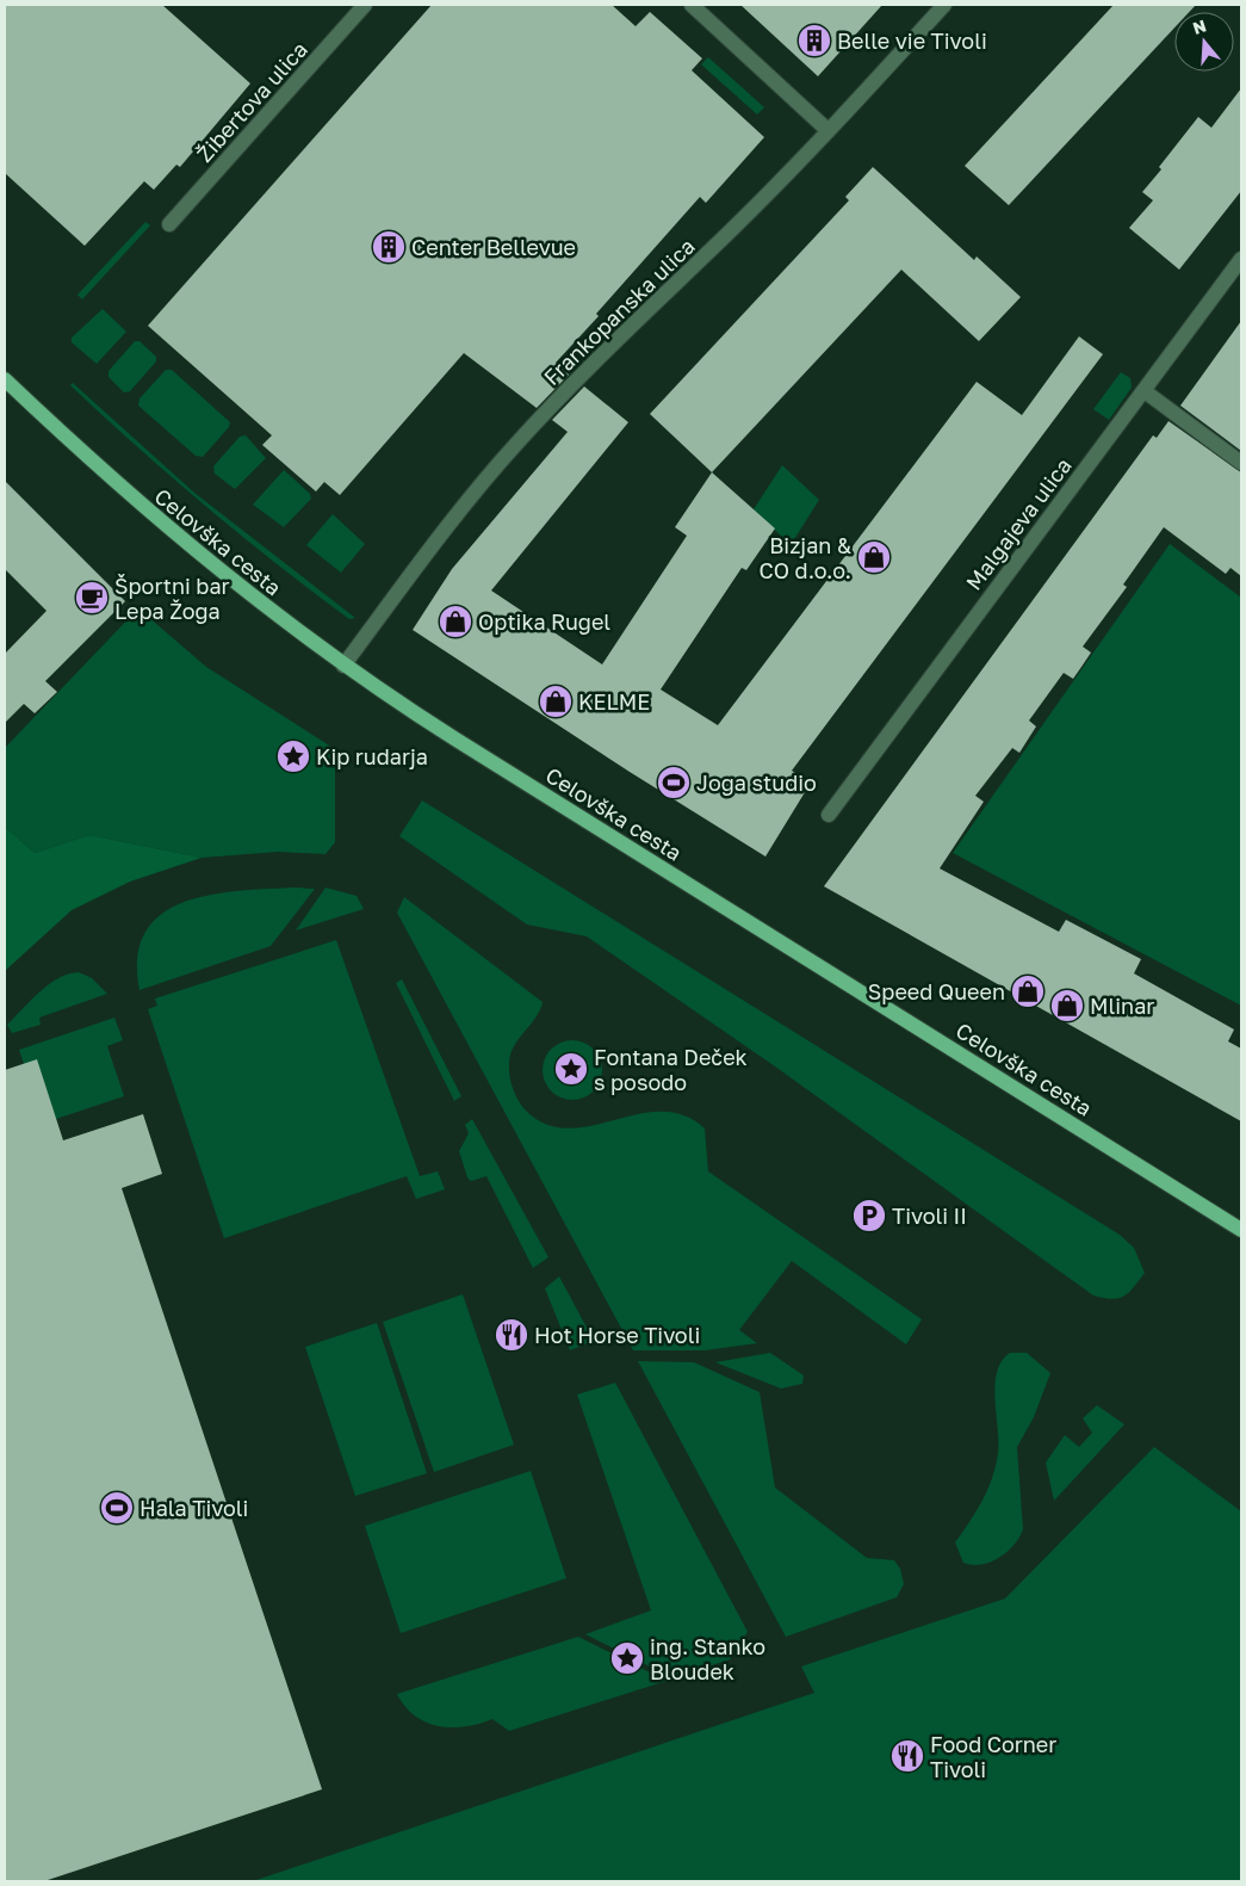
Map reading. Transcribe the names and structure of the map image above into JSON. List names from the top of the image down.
{
  "streets": {
    "main road": ["Celovška cesta"],
    "street": ["Žibertova ulica", "Frankopanska ulica", "Malgajeva ulica"]
  },
  "crossings": [
    ["Frankopanska ulica", "Celovška cesta"]
  ],
  "places": {
    "building": ["Belle vie Tivoli", "Center Bellevue"],
    "shop": [
      "Bizjan & CO d.o.o.",
      "Optika Rugel",
      "KELME",
      "Speed Queen",
      "Mlinar"
    ],
    "cafe": ["Športni bar Lepa Žoga"],
    "place": ["Kip rudarja", "Fontana Deček s posodo", "ing. Stanko Bloudek"],
    "sports": ["Joga studio", "Hala Tivoli"],
    "parking": ["Tivoli II"],
    "restaurant": ["Hot Horse Tivoli", "Food Corner Tivoli"]
  },
  "north": "top"
}
